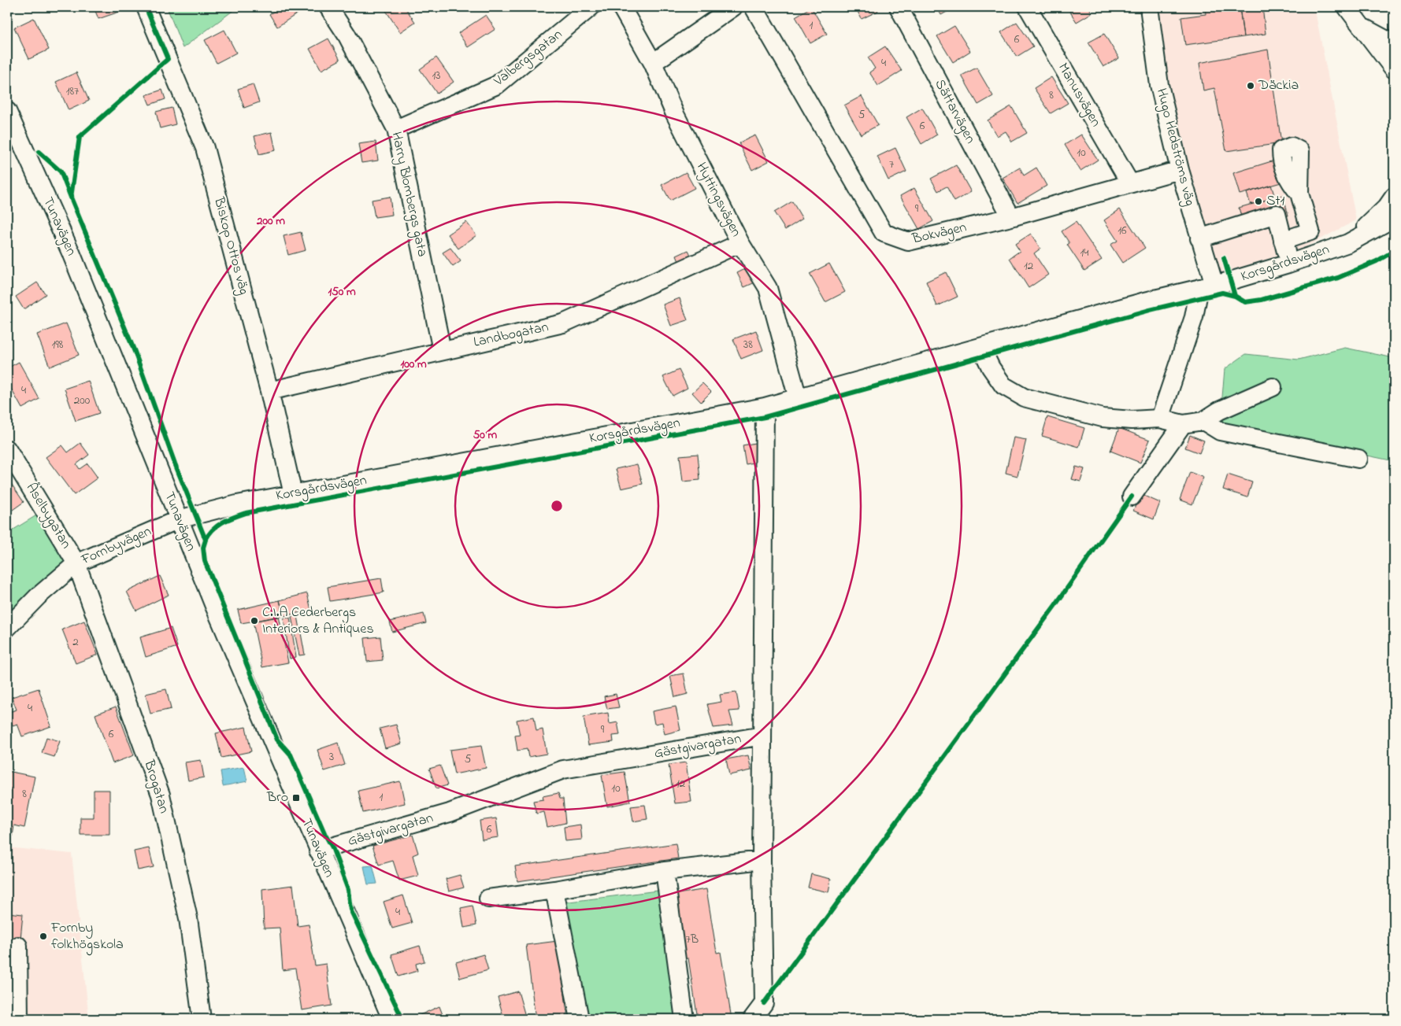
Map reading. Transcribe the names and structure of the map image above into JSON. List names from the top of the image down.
{
  "streets": {
    "street": [
      "Valbergsgatan",
      "Manusvägen",
      "Sättarvägen",
      "Hugo Hedströms väg",
      "Harry Blombergs gata",
      "Hyttingsvägen",
      "Tunavägen",
      "Bokvägen",
      "Biskop Ottos väg",
      "Korsgårdsvägen",
      "Landbogatan",
      "Åselbygatan",
      "Fornbyvägen",
      "Gästgivargatan",
      "Brogatan"
    ]
  },
  "crossings": [
    ["Valbergsgatan", "Harry Blombergs gata"],
    ["Manusvägen", "Bokvägen"],
    ["Sättarvägen", "Bokvägen"],
    ["Hugo Hedströms väg", "Bokvägen"],
    ["Hugo Hedströms väg", "Korsgårdsvägen"],
    ["Harry Blombergs gata", "Landbogatan"],
    ["Hyttingsvägen", "Korsgårdsvägen"],
    ["Hyttingsvägen", "Landbogatan"],
    ["Tunavägen", "Korsgårdsvägen"],
    ["Tunavägen", "Fornbyvägen"],
    ["Tunavägen", "Gästgivargatan"],
    ["Biskop Ottos väg", "Korsgårdsvägen"],
    ["Biskop Ottos väg", "Landbogatan"],
    ["Korsgårdsvägen", "Fornbyvägen"],
    ["Åselbygatan", "Fornbyvägen"],
    ["Åselbygatan", "Brogatan"],
    ["Fornbyvägen", "Brogatan"]
  ],
  "places": {
    "other": [
      "Däckia",
      "St1",
      "C.I.A Cederbergs Interiors & Antiques",
      "Fornby folkhögskola"
    ],
    "transit": ["Bro"]
  },
  "house_numbers": [
    "1",
    "6",
    "4",
    "13",
    "187",
    "8",
    "5",
    "6",
    "10",
    "7",
    "9",
    "16",
    "14",
    "12",
    "198",
    "38",
    "4",
    "200",
    "2",
    "4",
    "9",
    "6",
    "3",
    "5",
    "12",
    "10",
    "8",
    "1",
    "6",
    "4",
    "7B"
  ],
  "rings": [
    "200 m",
    "150 m",
    "100 m",
    "50 m"
  ]
}
